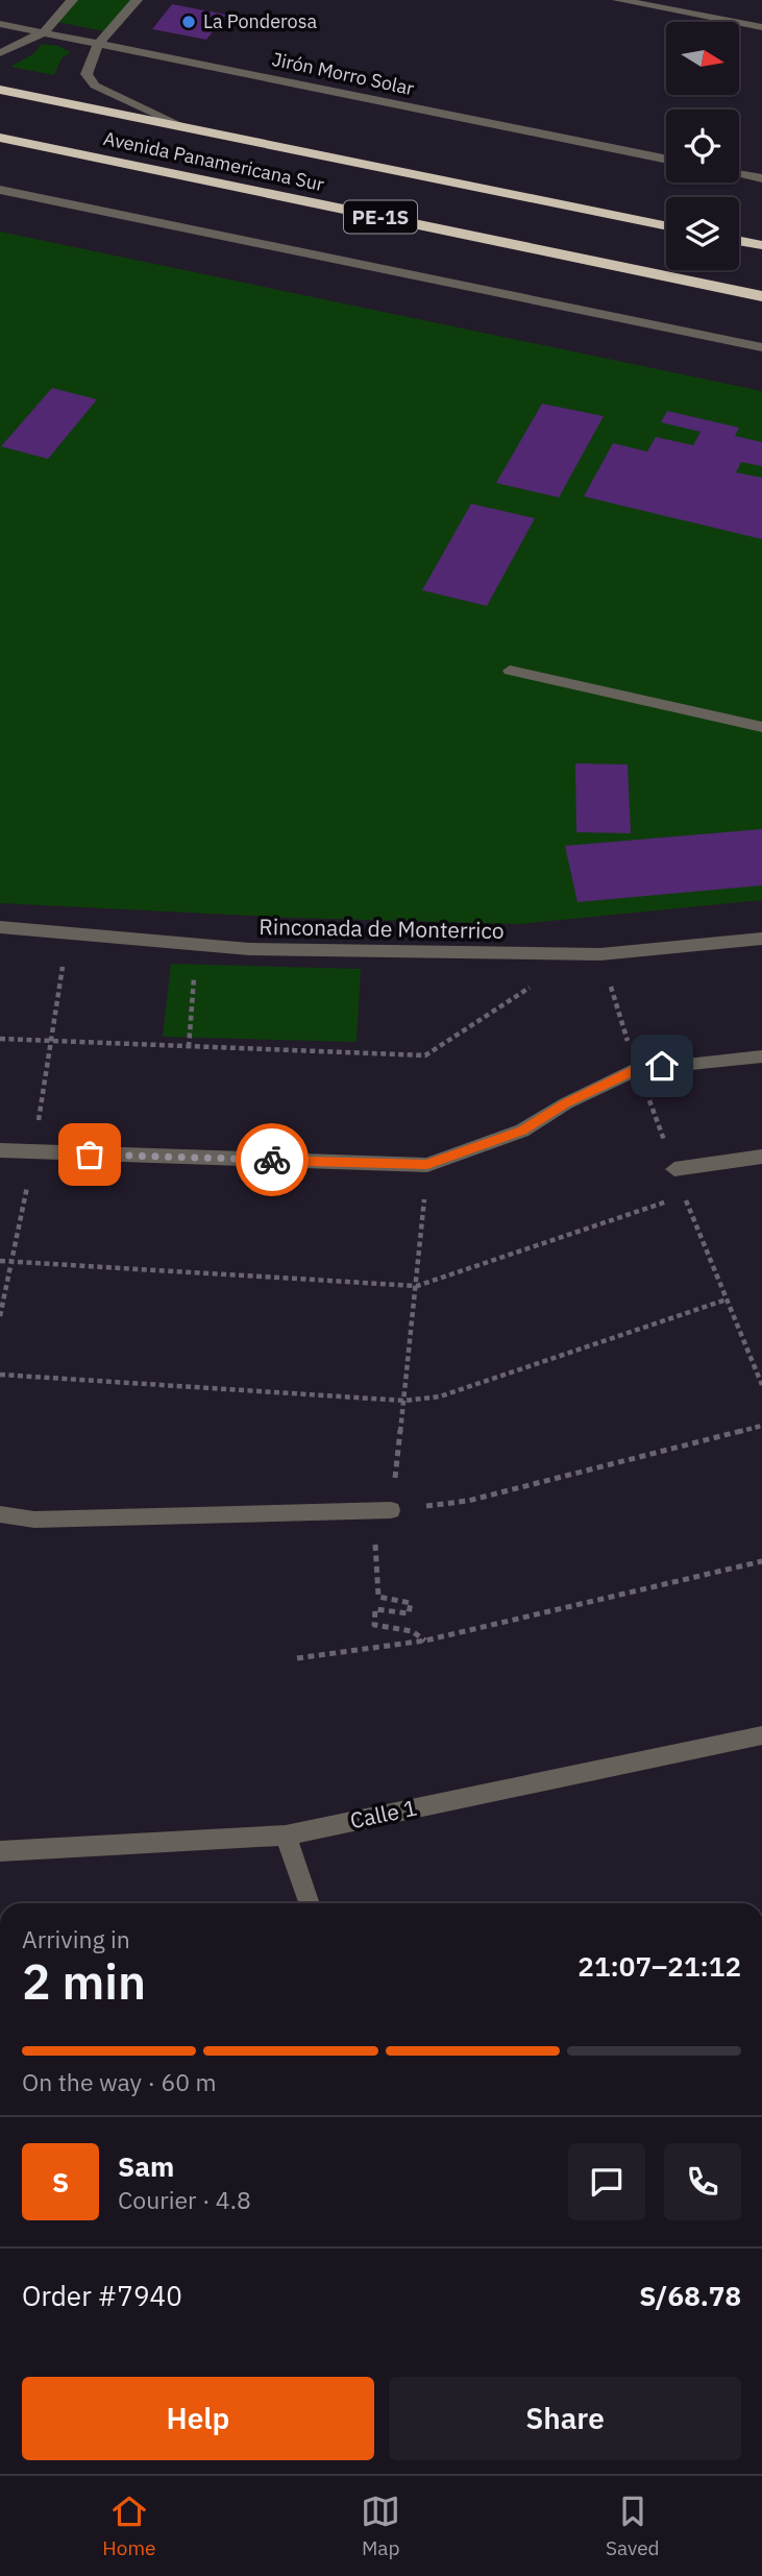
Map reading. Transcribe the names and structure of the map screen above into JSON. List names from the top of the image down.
{
  "streets": {
    "highway": ["Avenida Panamericana Sur", "PE-1S"],
    "street": ["Jirón Morro Solar", "Rinconada de Monterrico", "Calle 1"]
  },
  "places": ["La Ponderosa"],
  "north": "right",
  "page": {
    "heading": ["2 min", "Arriving in", "21:07–21:12"],
    "panel": [
      "Sam",
      "Courier · 4.8",
      "Order #7940",
      "S/68.78"
    ],
    "bar": "On the way · 60 m",
    "round": "S",
    "buttons": ["Help", "Share"],
    "tabs": ["Home", "Map", "Saved"]
  }
}
